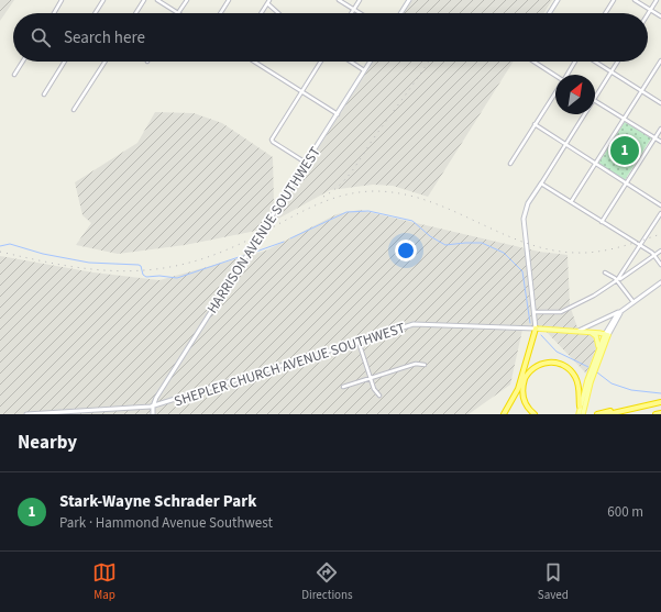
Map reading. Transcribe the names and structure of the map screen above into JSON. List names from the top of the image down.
{
  "streets": {
    "street": ["HARRISON AVENUE SOUTHWEST", "SHEPLER CHURCH AVENUE SOUTHWEST"]
  },
  "crossings": [
    ["HARRISON AVENUE SOUTHWEST", "SHEPLER CHURCH AVENUE SOUTHWEST"]
  ],
  "north": "top right",
  "page": {
    "search": "Search here",
    "pins": "1",
    "heading": "Nearby",
    "list": [
      {
        "mark": "1",
        "name": "Stark-Wayne Schrader Park",
        "note": "Park · Hammond Avenue Southwest",
        "value": "600 m"
      }
    ],
    "nav": ["Map", "Directions", "Saved"]
  }
}
